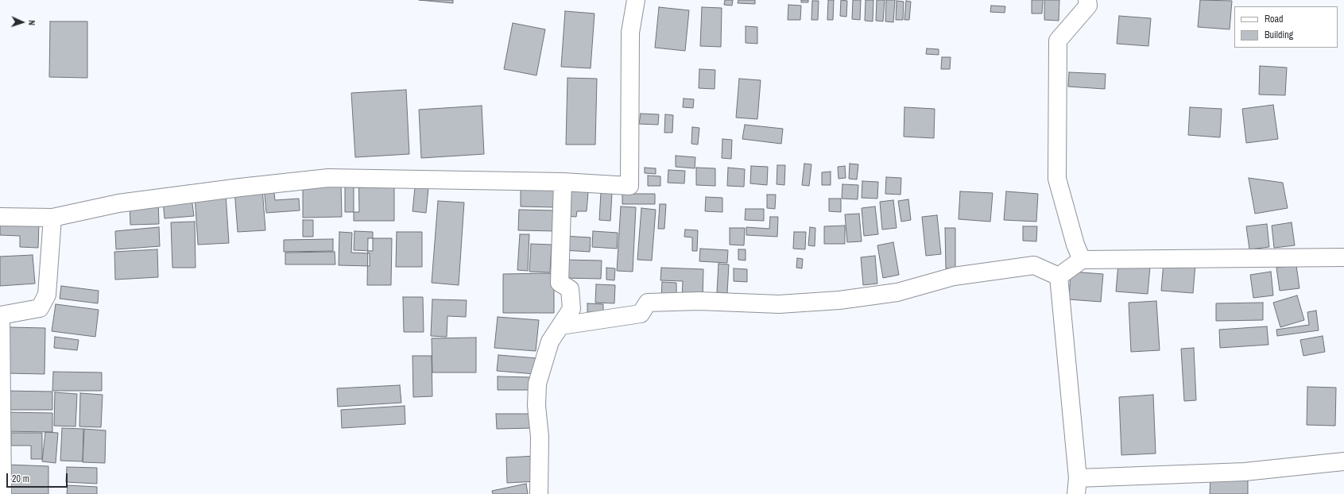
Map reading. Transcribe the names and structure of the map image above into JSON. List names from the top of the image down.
{
  "legend": ["Road", "Building"],
  "scale_bar": "20 m",
  "north": "right"
}
